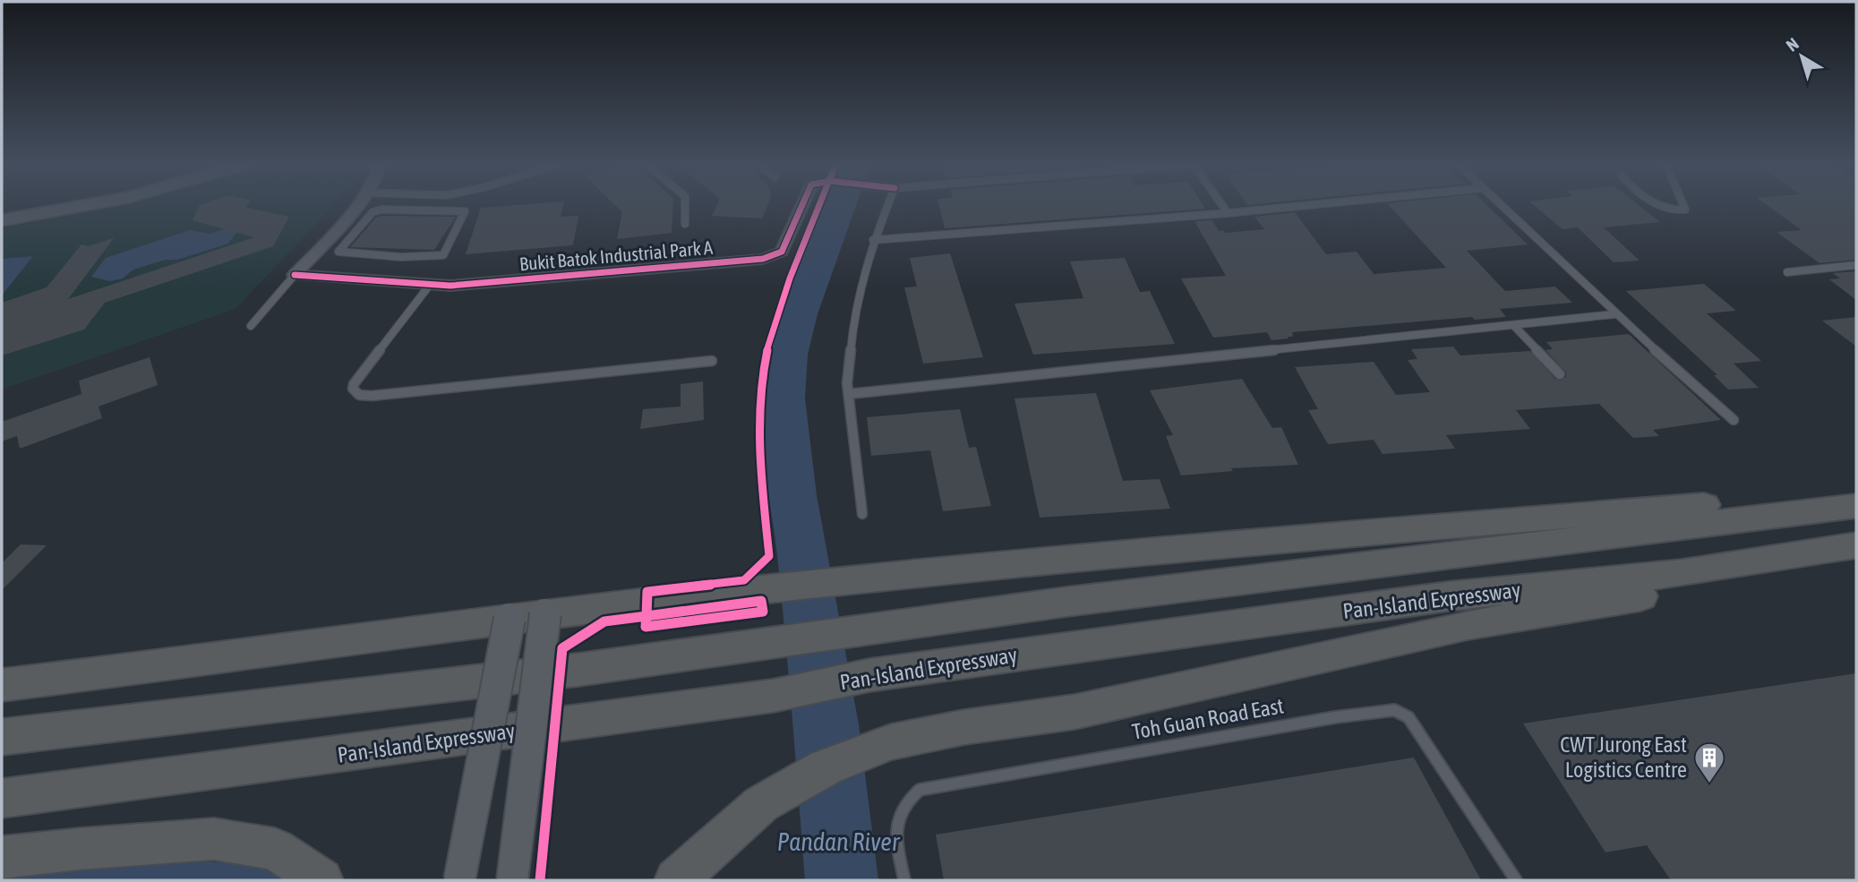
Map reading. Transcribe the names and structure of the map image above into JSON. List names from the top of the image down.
{
  "streets": {
    "highway": ["Pan-Island Expressway"],
    "street": ["Bukit Batok Industrial Park A"],
    "lane": ["Toh Guan Road East"]
  },
  "water": ["Pandan River"],
  "places": {
    "building": ["CWT Jurong East Logistics Centre"]
  },
  "north": "top left"
}
